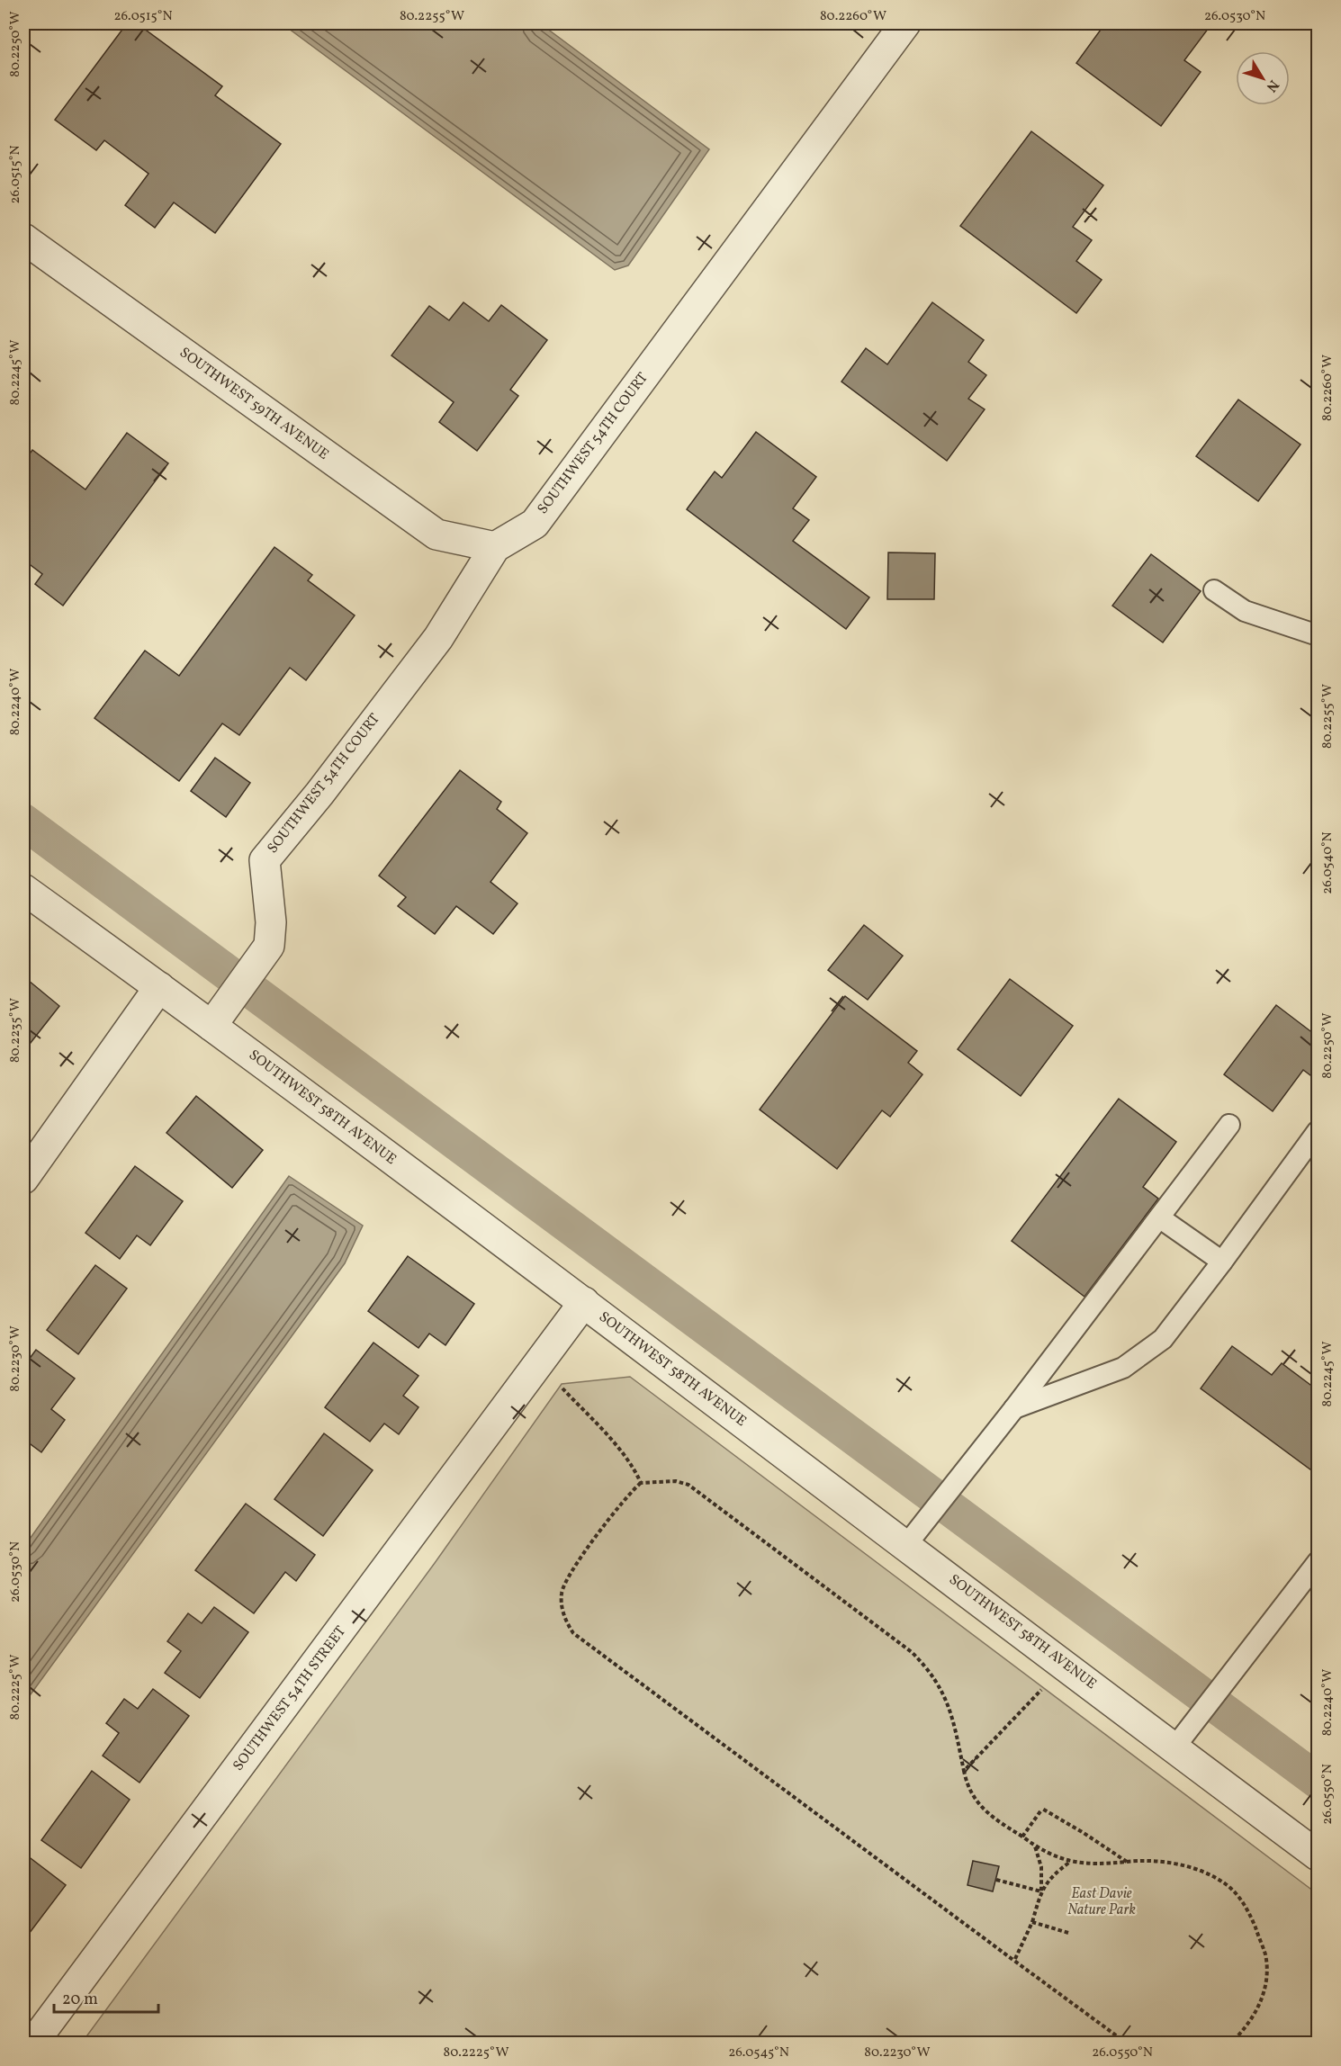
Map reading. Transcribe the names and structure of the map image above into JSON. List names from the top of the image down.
{
  "streets": {
    "street": [
      "SOUTHWEST 59TH AVENUE",
      "SOUTHWEST 54TH COURT",
      "SOUTHWEST 58TH AVENUE",
      "SOUTHWEST 54TH STREET"
    ]
  },
  "crossings": [
    ["SOUTHWEST 59TH AVENUE", "SOUTHWEST 54TH COURT"],
    ["SOUTHWEST 54TH COURT", "SOUTHWEST 58TH AVENUE"],
    ["SOUTHWEST 58TH AVENUE", "SOUTHWEST 54TH STREET"]
  ],
  "parks": ["East Davie Nature Park"],
  "scale_bar": "20 m",
  "north": "bottom right",
  "coordinates": [
    "26.0515°N",
    "80.2255°W",
    "80.2260°W",
    "26.0530°N",
    "80.2250°W",
    "80.2245°W",
    "80.2240°W",
    "26.0540°N",
    "80.2235°W",
    "80.2230°W",
    "80.2225°W",
    "26.0550°N",
    "26.0545°N"
  ]
}
